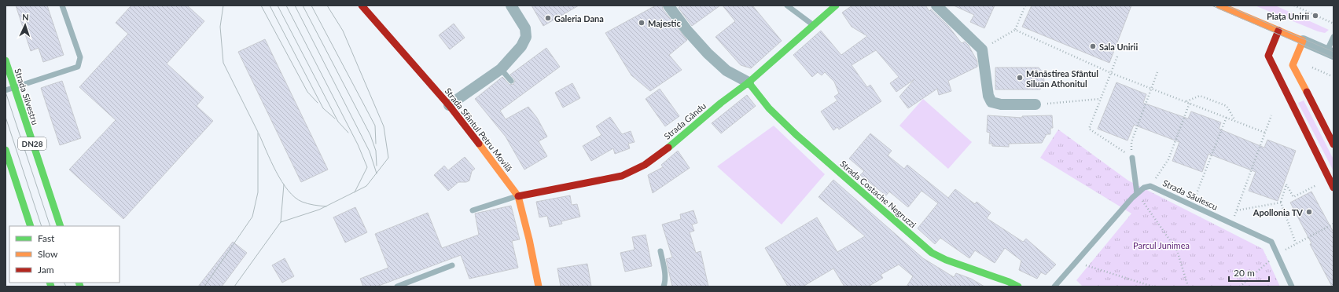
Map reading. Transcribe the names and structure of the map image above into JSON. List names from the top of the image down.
{
  "streets": {
    "street": [
      "Strada Silvestru",
      "Strada Gându",
      "Strada Sfântul Petru Movilă",
      "DN28",
      "Strada Costache Negruzzi"
    ],
    "lane": ["Strada Săulescu"]
  },
  "crossings": [
    ["Strada Gându", "Strada Sfântul Petru Movilă"],
    ["Strada Gându", "Strada Costache Negruzzi"]
  ],
  "parks": ["Parcul Junimea"],
  "places": [
    "Piața Unirii",
    "Galeria Dana",
    "Majestic",
    "Sala Unirii",
    "Mănăstirea Sfântul Siluan Athonitul",
    "Apollonia TV"
  ],
  "legend": ["Fast", "Slow", "Jam"],
  "scale_bar": "20 m",
  "north": "top"
}
